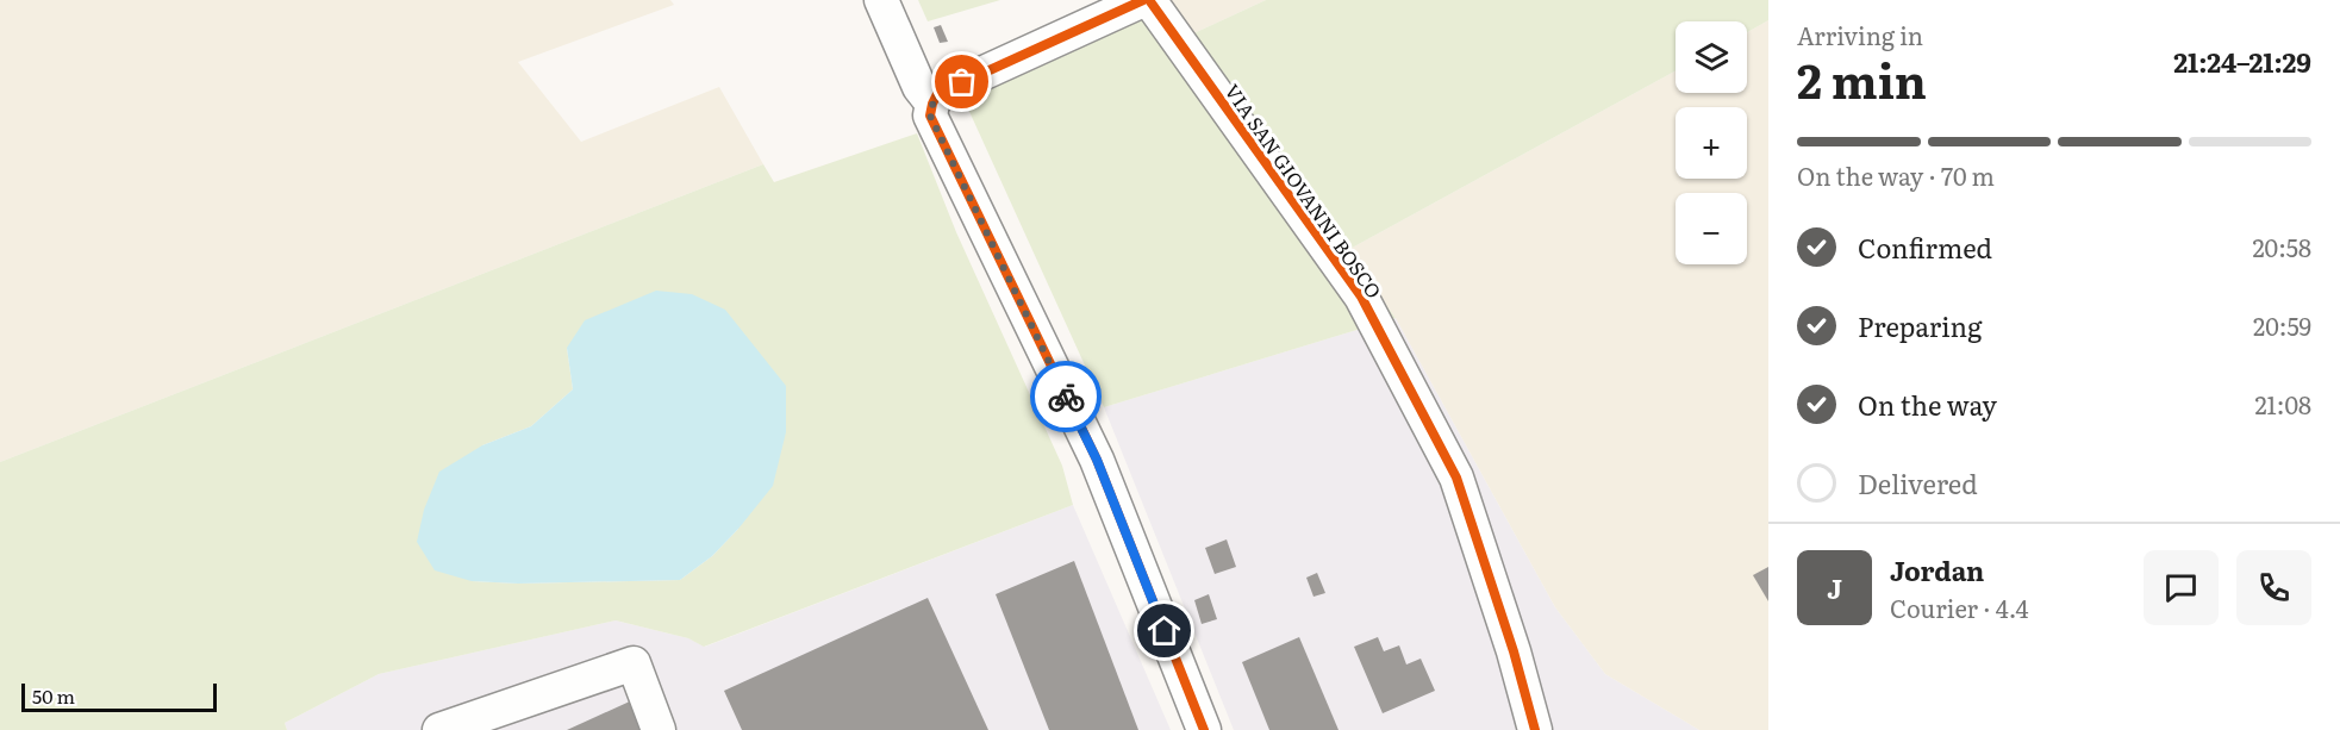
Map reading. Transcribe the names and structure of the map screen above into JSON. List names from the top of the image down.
{
  "streets": {
    "street": ["VIA SAN GIOVANNI BOSCO"]
  },
  "scale_bar": "50 m",
  "page": {
    "heading": ["2 min", "Arriving in", "21:24–21:29"],
    "panel": ["Jordan", "Courier · 4.4"],
    "map_buttons": ["+", "−"],
    "bar": "On the way · 70 m",
    "list": [
      ["Confirmed", "20:58"],
      ["Preparing", "20:59"],
      ["On the way", "21:08"],
      "Delivered"
    ],
    "round": "J",
    "scale": "50 m"
  }
}
